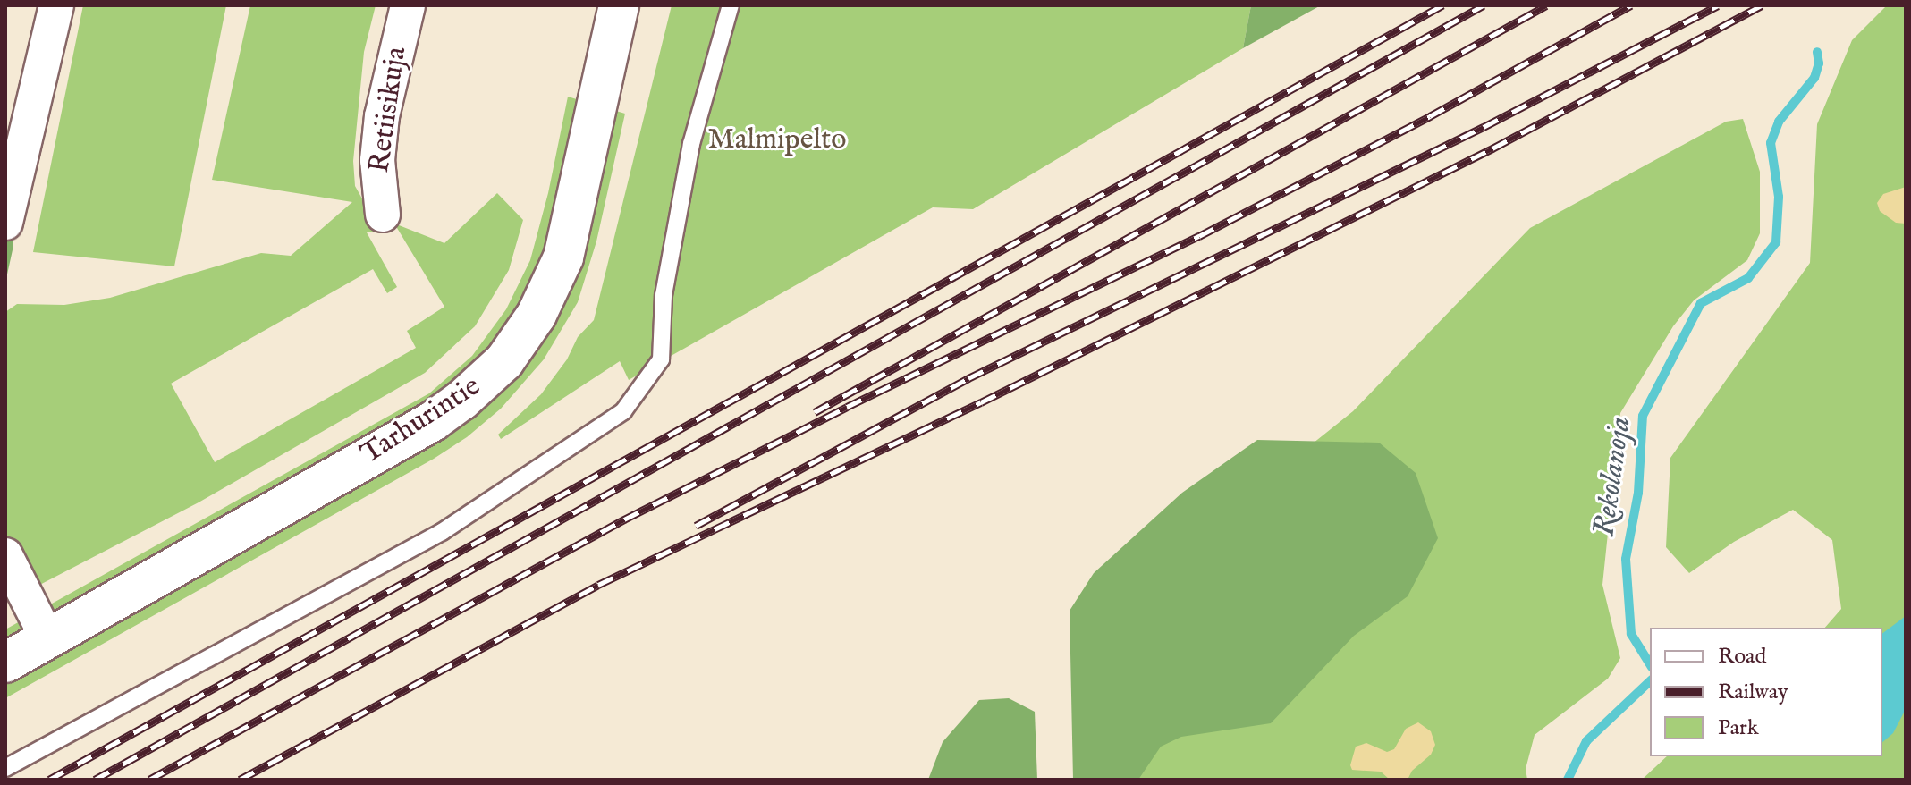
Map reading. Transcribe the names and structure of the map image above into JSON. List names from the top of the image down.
{
  "streets": {
    "street": ["Retiisikuja", "Tarhurintie"]
  },
  "water": ["Rekolanoja"],
  "parks": ["Malmipelto"],
  "legend": ["Road", "Railway", "Park"]
}
